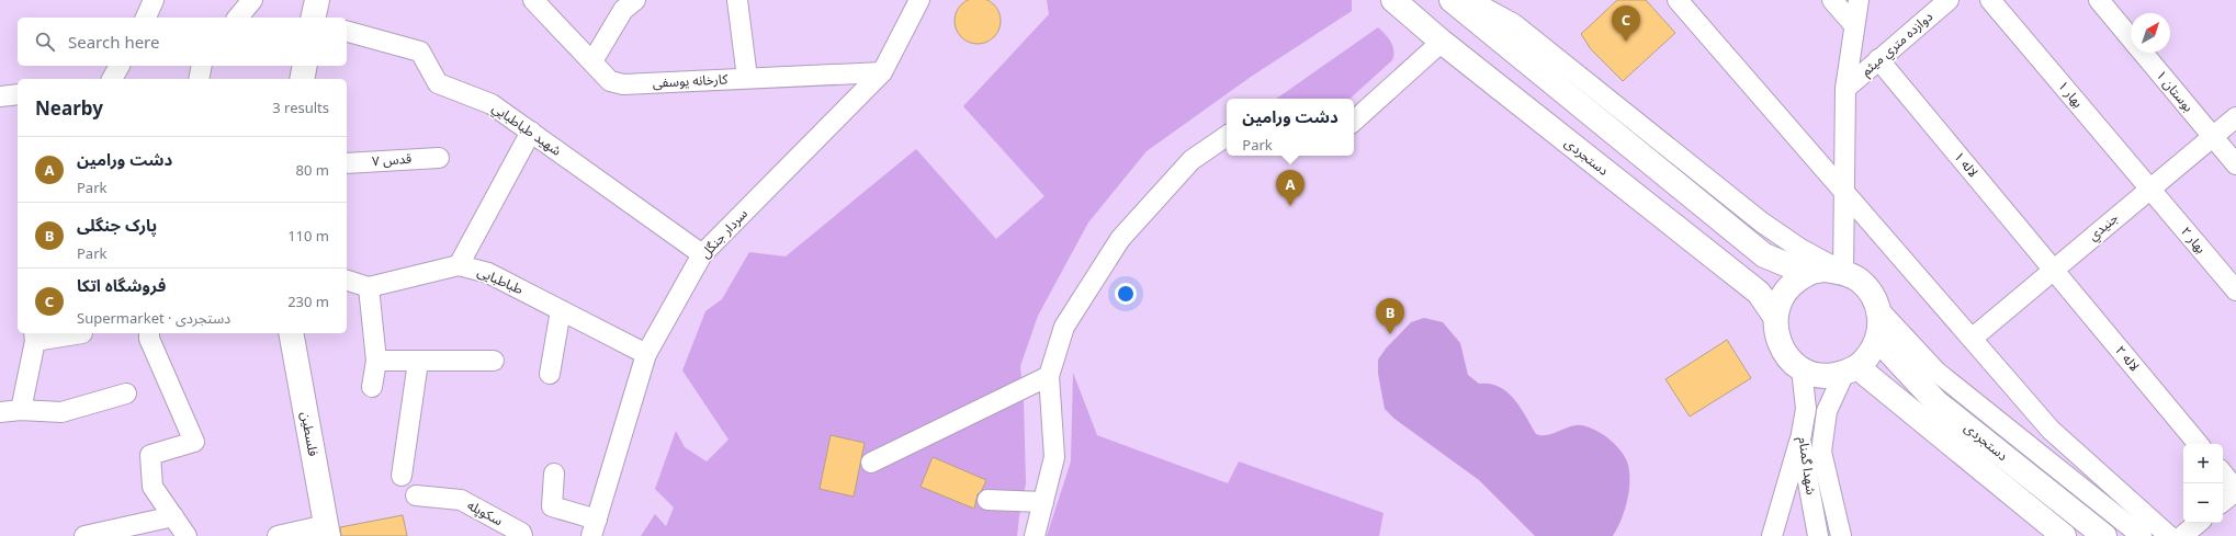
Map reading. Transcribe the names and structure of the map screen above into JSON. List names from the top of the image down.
{
  "streets": {
    "main road": ["دستجردی", "فلسطین"],
    "street": [
      "دوازده متري میثم",
      "کارخانه یوسفی",
      "بوستان ۱",
      "بهار ۱",
      "شهيد طباطبايي",
      "قدس ۷",
      "لاله ۱",
      "جنيدي",
      "سردار جنگل",
      "بهار ۲",
      "طباطبایی",
      "لاله ۲",
      "شهدا گمنام",
      "سکوپله"
    ]
  },
  "crossings": [
    ["دوازده متري میثم", "لاله ۱"],
    ["کارخانه یوسفی", "سردار جنگل"],
    ["بوستان ۱", "جنيدي"],
    ["بهار ۱", "جنيدي"],
    ["بهار ۱", "بهار ۲"],
    ["شهيد طباطبايي", "سردار جنگل"],
    ["دستجردی", "شهدا گمنام"],
    ["لاله ۱", "جنيدي"],
    ["لاله ۱", "لاله ۲"],
    ["جنيدي", "بهار ۲"],
    ["جنيدي", "لاله ۲"],
    ["سردار جنگل", "طباطبایی"]
  ],
  "north": "top right",
  "page": {
    "pins": ["C", "A", "B"],
    "search": "Search here",
    "heading": ["Nearby", "3 results"],
    "popup": ["دشت ورامین", "Park"],
    "list": [
      {
        "mark": "A",
        "name": "دشت ورامین",
        "note": "Park",
        "value": "80 m"
      },
      {
        "mark": "B",
        "name": "پارک جنگلی",
        "note": "Park",
        "value": "110 m"
      },
      {
        "mark": "C",
        "name": "فروشگاه اتکا",
        "note": "Supermarket · دستجردی",
        "value": "230 m"
      }
    ],
    "map_buttons": ["+", "−"]
  }
}
